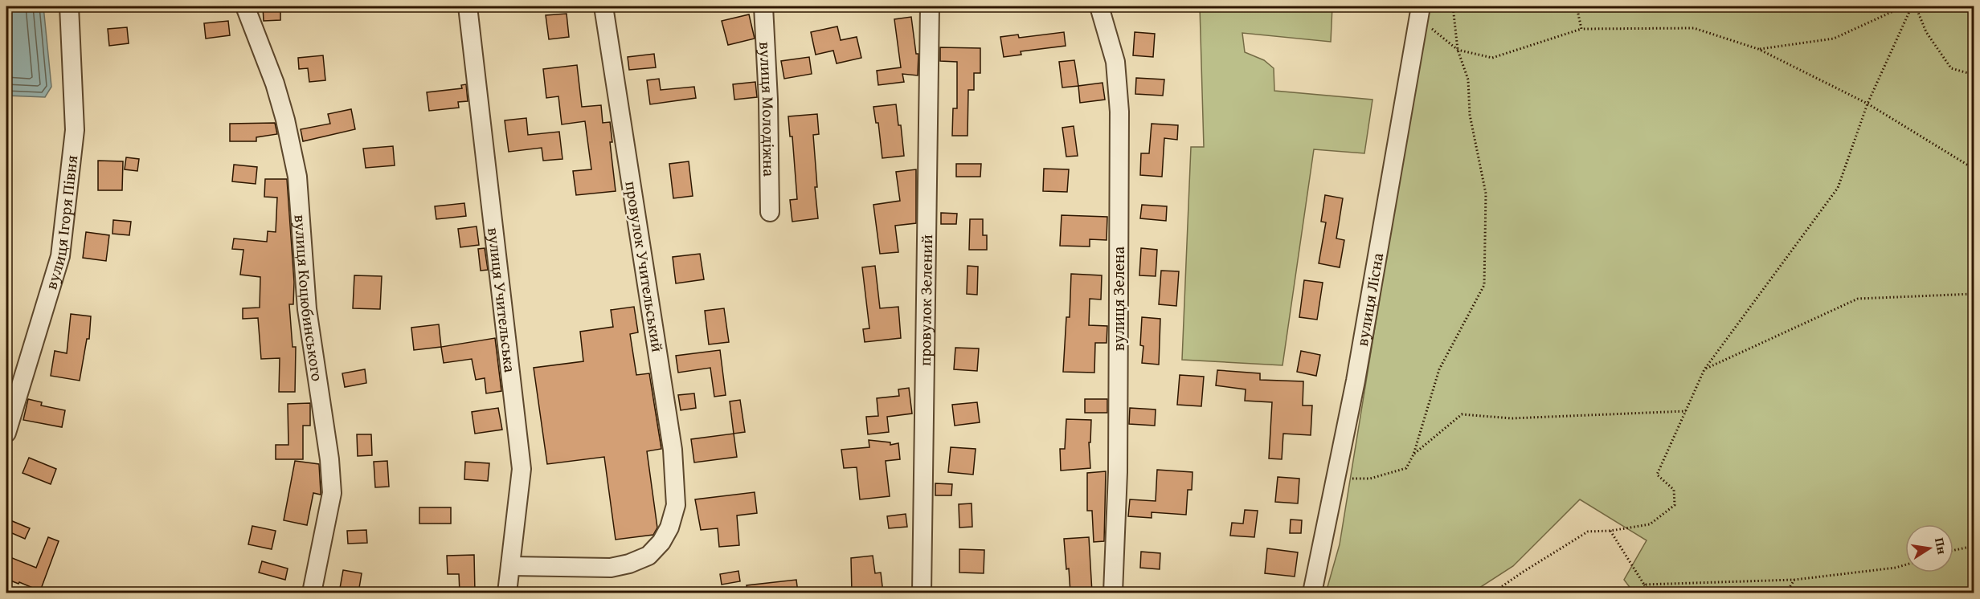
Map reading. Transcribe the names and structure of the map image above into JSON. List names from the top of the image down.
{
  "streets": {
    "street": [
      "вулиця Молодіжна",
      "вулиця Ігоря Півня",
      "провулок Учительський",
      "вулиця Коцюбинського",
      "вулиця Зелена",
      "вулиця Учительська",
      "провулок Зелений",
      "вулиця Лісна"
    ]
  },
  "crossings": [
    ["провулок Учительський", "вулиця Учительська"]
  ],
  "north": "right"
}
